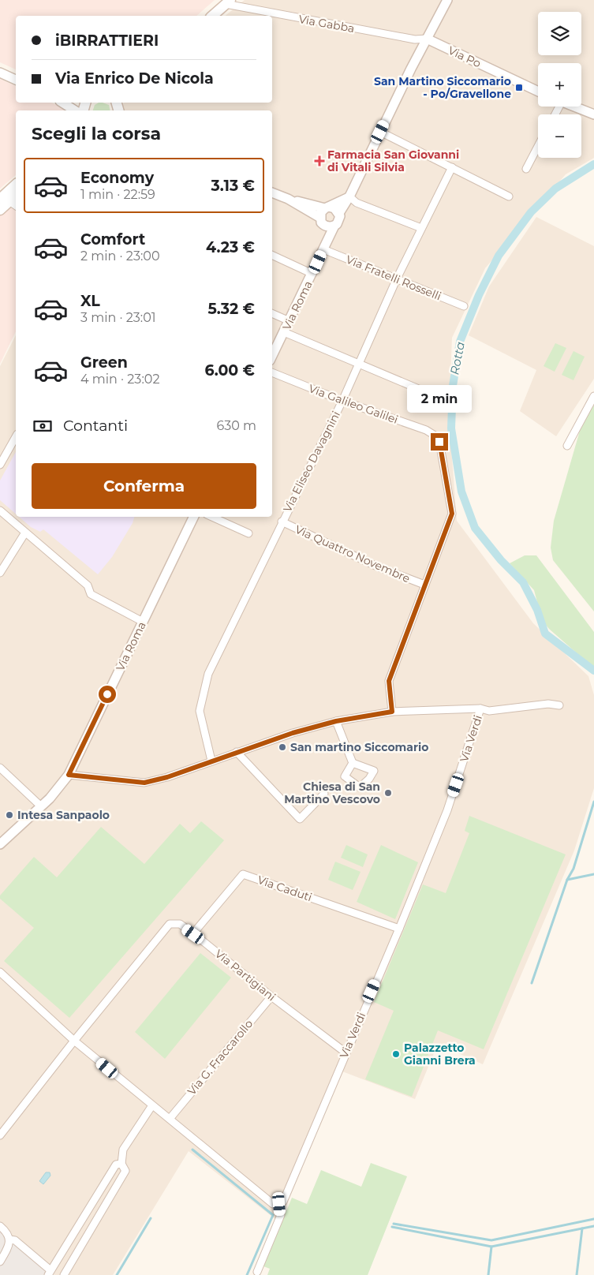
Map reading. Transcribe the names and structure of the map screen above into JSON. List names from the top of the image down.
{
  "streets": {
    "street": [
      "Via Gabba",
      "Via Po",
      "Via Fratelli Rosselli",
      "Via Roma",
      "Via Galileo Galilei",
      "Via Eliseo Davagnini",
      "Via Quattro Novembre",
      "Via Verdi",
      "Via Caduti",
      "Via Partigiani",
      "Via G. Fraccarollo"
    ]
  },
  "crossings": [
    ["Via Gabba", "Via Po"],
    ["Via Fratelli Rosselli", "Via Roma"],
    ["Via Fratelli Rosselli", "Via Eliseo Davagnini"],
    ["Via Galileo Galilei", "Via Eliseo Davagnini"],
    ["Via Galileo Galilei", "Via Quattro Novembre"],
    ["Via Eliseo Davagnini", "Via Quattro Novembre"],
    ["Via Verdi", "Via Caduti"],
    ["Via Verdi", "Via Partigiani"],
    ["Via Caduti", "Via Partigiani"],
    ["Via Partigiani", "Via G. Fraccarollo"]
  ],
  "water": ["Rotta"],
  "places": {
    "transit": ["San Martino Siccomario - Po/Gravellone"],
    "health": ["Farmacia San Giovanni di Vitali Silvia"],
    "other": [
      "San martino Siccomario",
      "Chiesa di San Martino Vescovo",
      "Intesa Sanpaolo",
      "Palazzetto Gianni Brera"
    ]
  },
  "page": {
    "map_buttons": ["+", "−"],
    "banner": ["iBIRRATTIERI", "Via Enrico De Nicola"],
    "heading": "Scegli la corsa",
    "list": [
      {
        "name": "Economy",
        "note": "1 min · 22:59",
        "value": "3.13 €"
      },
      {
        "name": "Comfort",
        "note": "2 min · 23:00",
        "value": "4.23 €"
      },
      {
        "name": "XL",
        "note": "3 min · 23:01",
        "value": "5.32 €"
      },
      {
        "name": "Green",
        "note": "4 min · 23:02",
        "value": "6.00 €"
      }
    ],
    "bubble": "2 min",
    "pay": ["Contanti", "630 m"],
    "buttons": "Conferma"
  }
}
